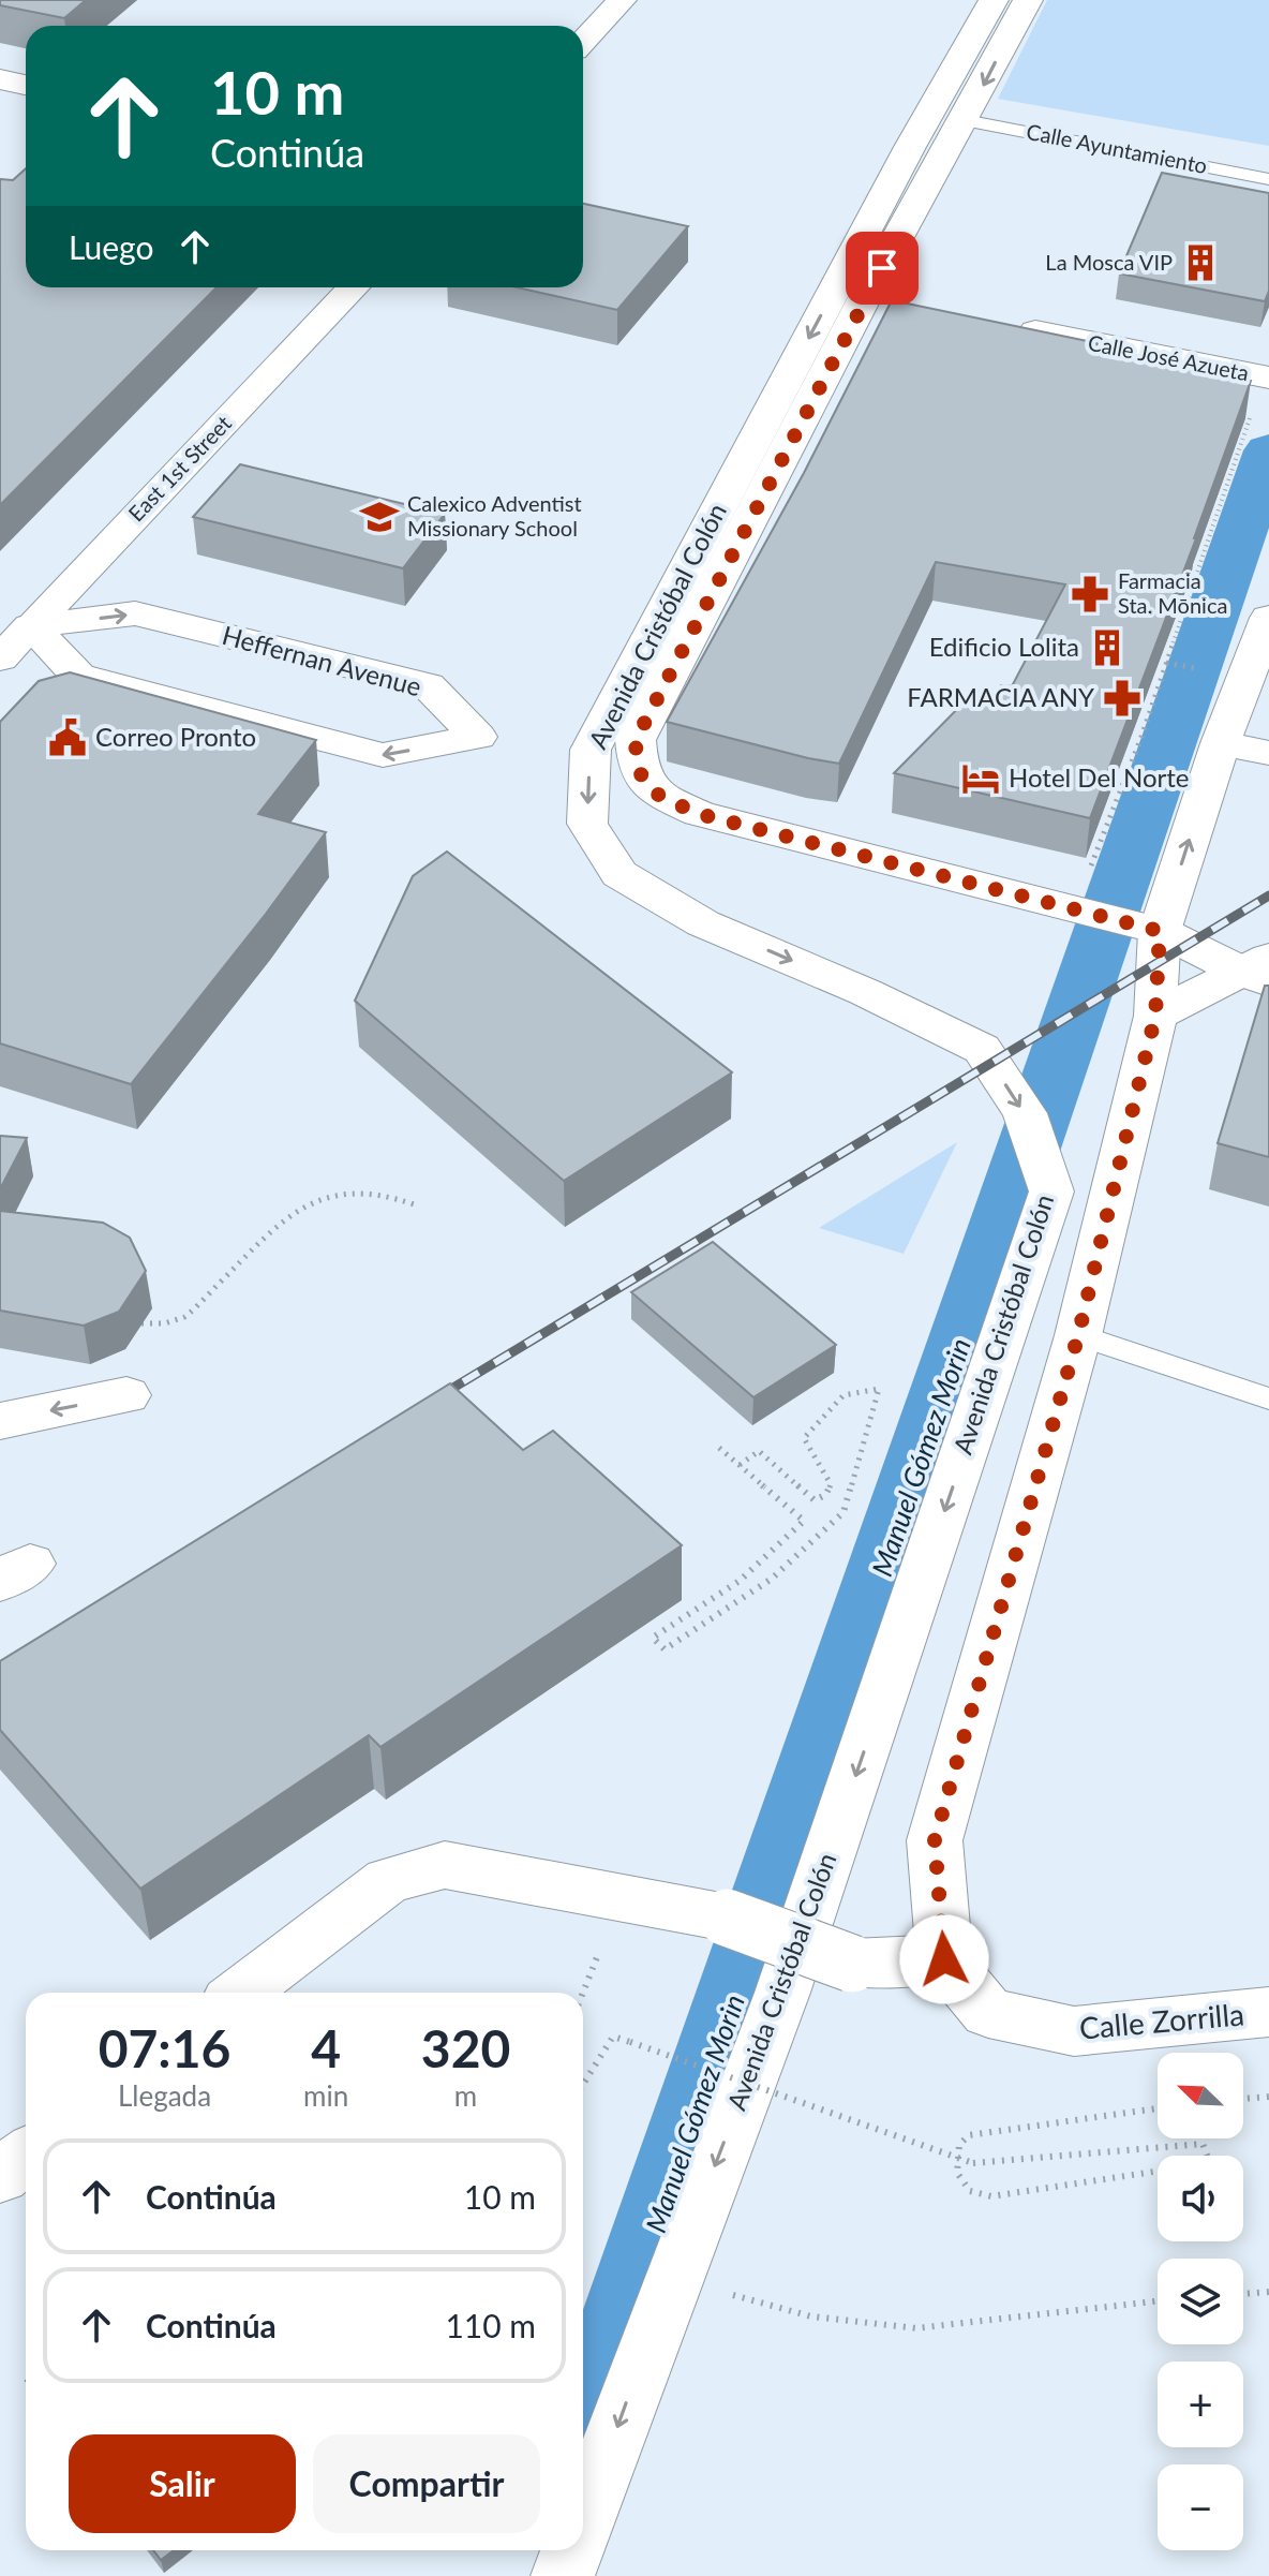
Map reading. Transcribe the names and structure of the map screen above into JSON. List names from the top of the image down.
{
  "streets": {
    "main road": [
      "Calle José Azueta",
      "East 1st Street",
      "Avenida Cristóbal Colón",
      "Heffernan Avenue",
      "Calle Zorrilla"
    ],
    "lane": ["Calle Ayuntamiento"]
  },
  "crossings": [
    ["East 1st Street", "Heffernan Avenue"]
  ],
  "water": ["Manuel Gómez Morin"],
  "places": {
    "building": ["La Mosca VIP", "Edificio Lolita"],
    "school or university": ["Calexico Adventist Missionary School"],
    "pharmacy": ["Farmacia Sta. Mōnica", "FARMACIA ANY"],
    "public building": ["Correo Pronto"],
    "hotel": ["Hotel Del Norte"]
  },
  "north": "top left",
  "page": {
    "turn": ["10 m", "Continúa"],
    "then": "Luego",
    "eta": [
      "07:16",
      "Llegada",
      "4",
      "min",
      "320",
      "m"
    ],
    "map_buttons": ["+", "−"],
    "list": [
      {
        "name": "Continúa",
        "value": "10 m"
      },
      {
        "name": "Continúa",
        "value": "110 m"
      }
    ],
    "buttons": ["Salir", "Compartir"]
  }
}
